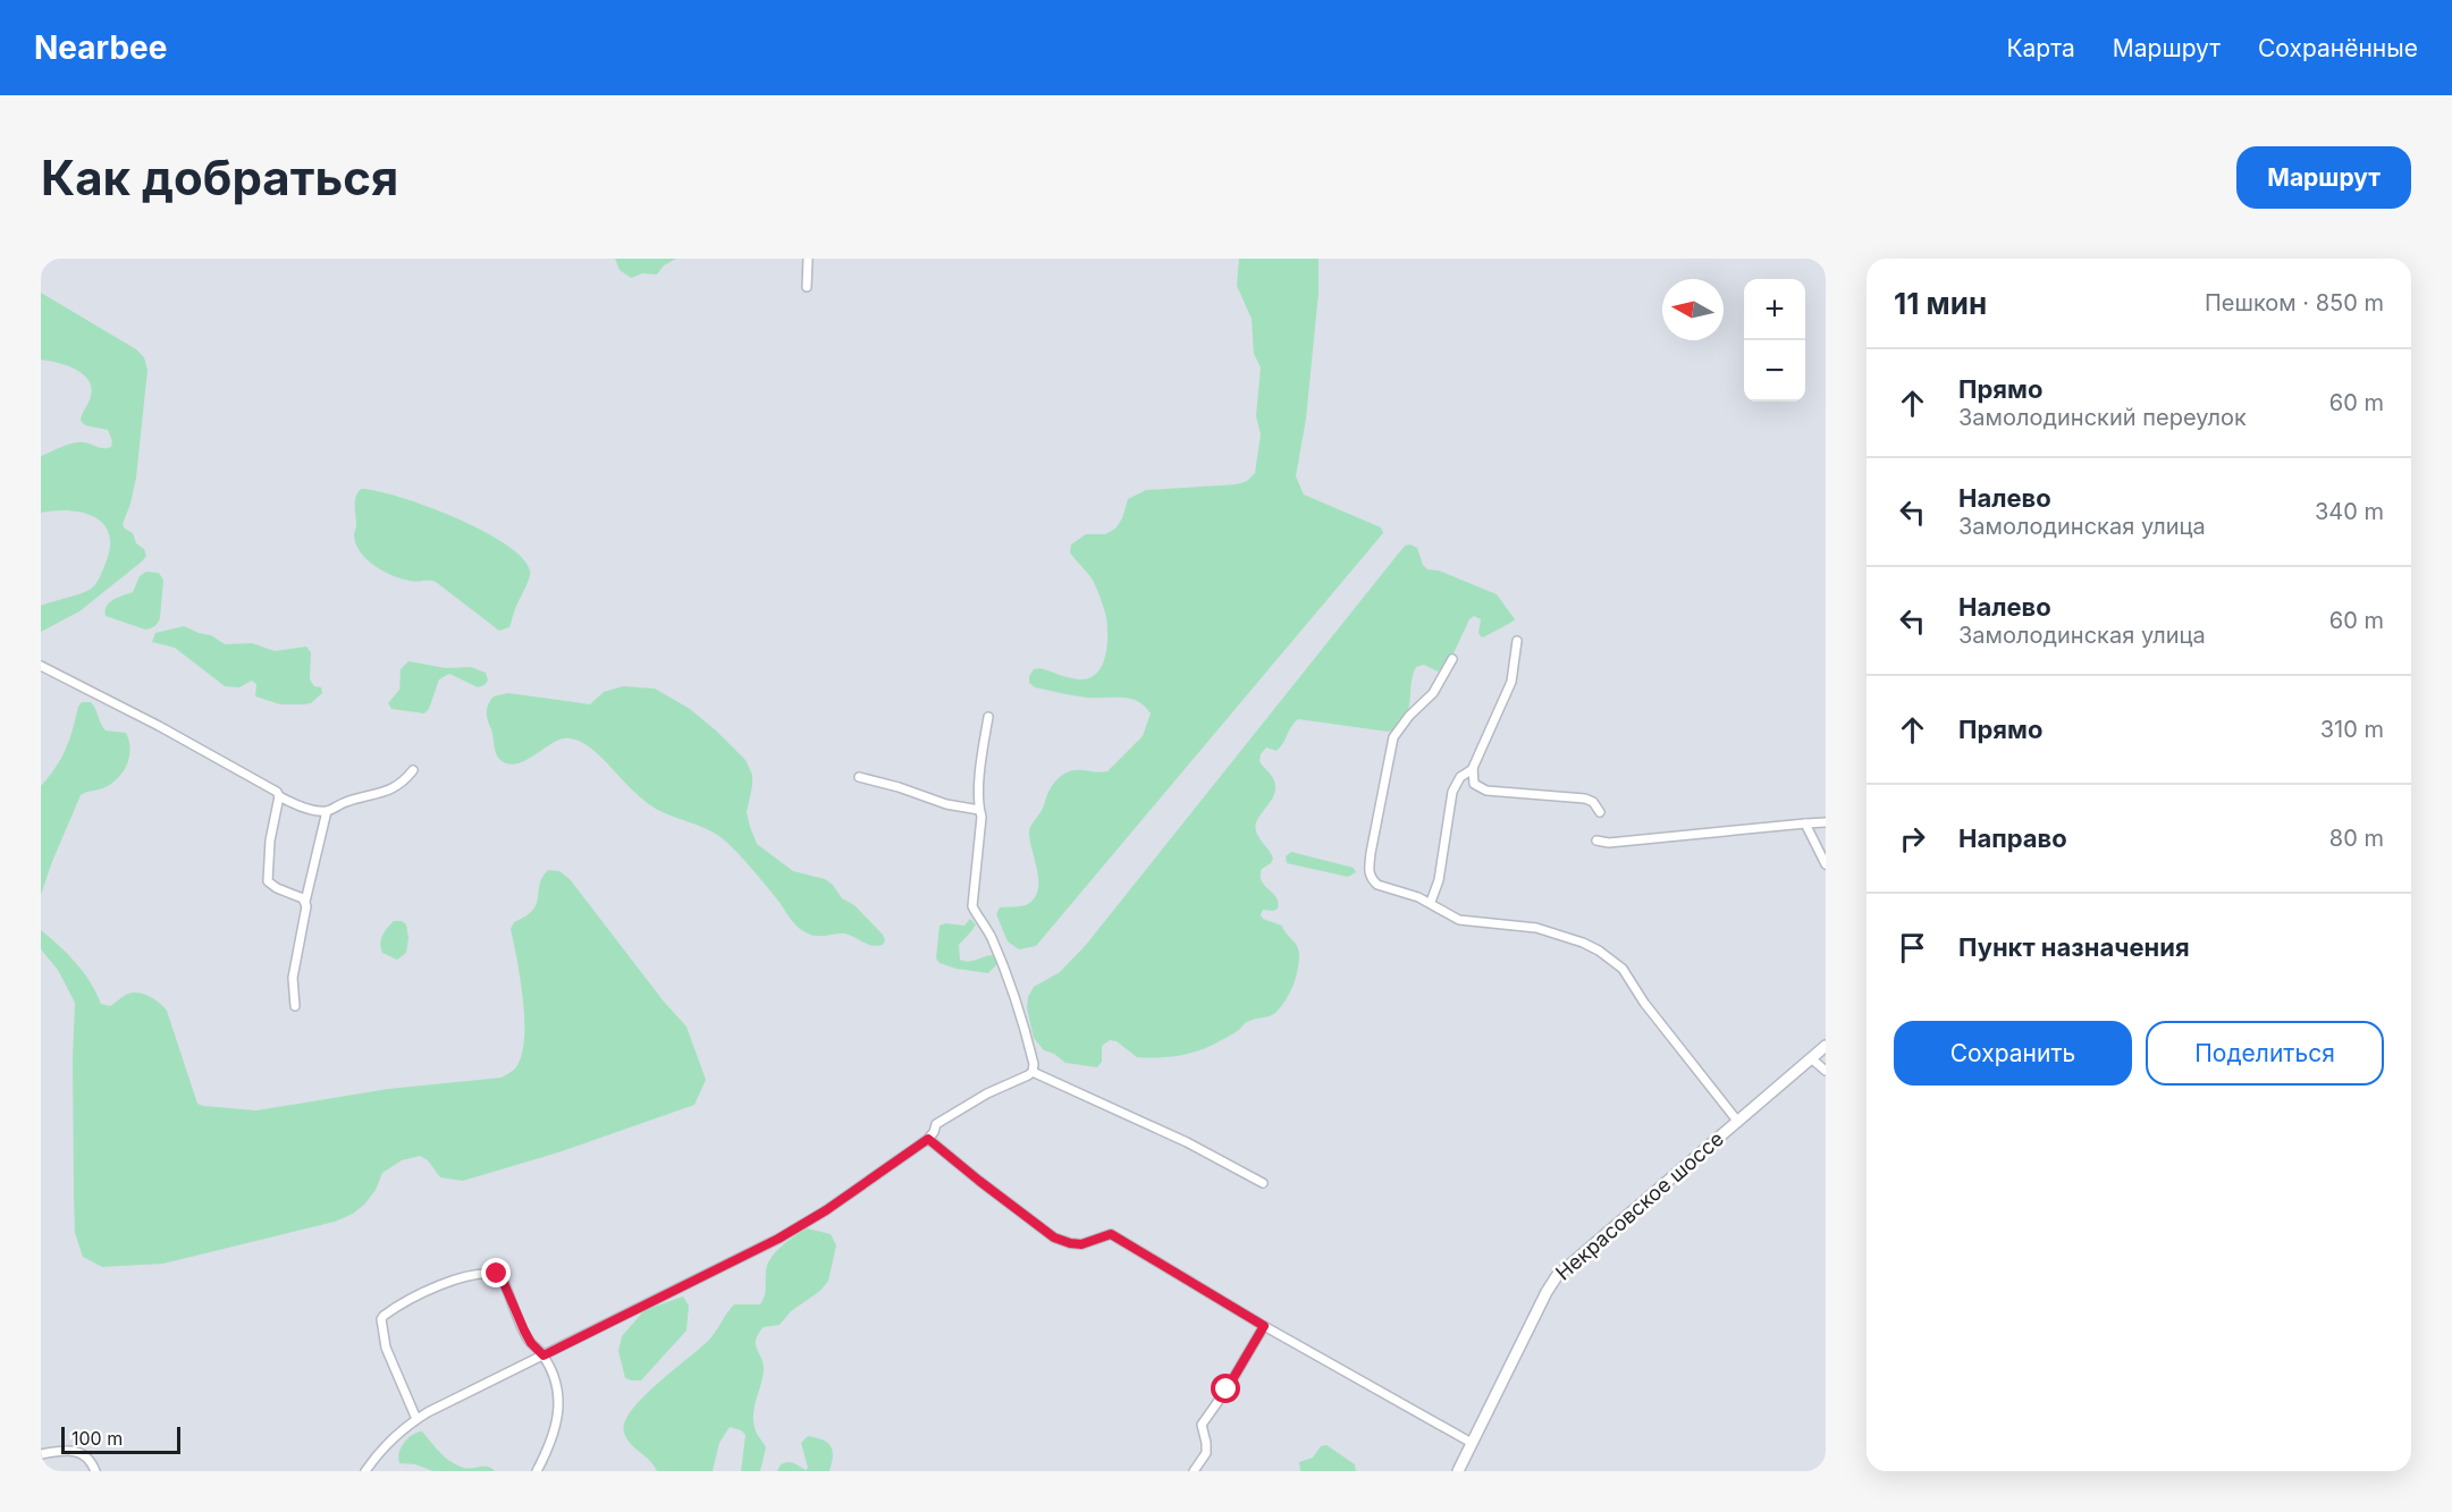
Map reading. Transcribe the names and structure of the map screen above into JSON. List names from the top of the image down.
{
  "streets": {
    "street": ["Некрасовское шоссе"]
  },
  "scale_bar": "100 m",
  "north": "left",
  "page": {
    "header": "Nearbee",
    "nav": ["Карта", "Маршрут", "Сохранённые"],
    "buttons": [
      "Маршрут",
      ["Сохранить", "Поделиться"]
    ],
    "title": "Как добраться",
    "heading": ["11 мин", "Пешком · 850 m"],
    "map_buttons": ["+", "−"],
    "list": [
      ["Прямо", "Замолодинский переулок", "60 m"],
      ["Налево", "Замолодинская улица", "340 m"],
      ["Налево", "Замолодинская улица", "60 m"],
      ["Прямо", "310 m"],
      ["Направо", "80 m"],
      "Пункт назначения"
    ],
    "scale": "100 m"
  }
}
